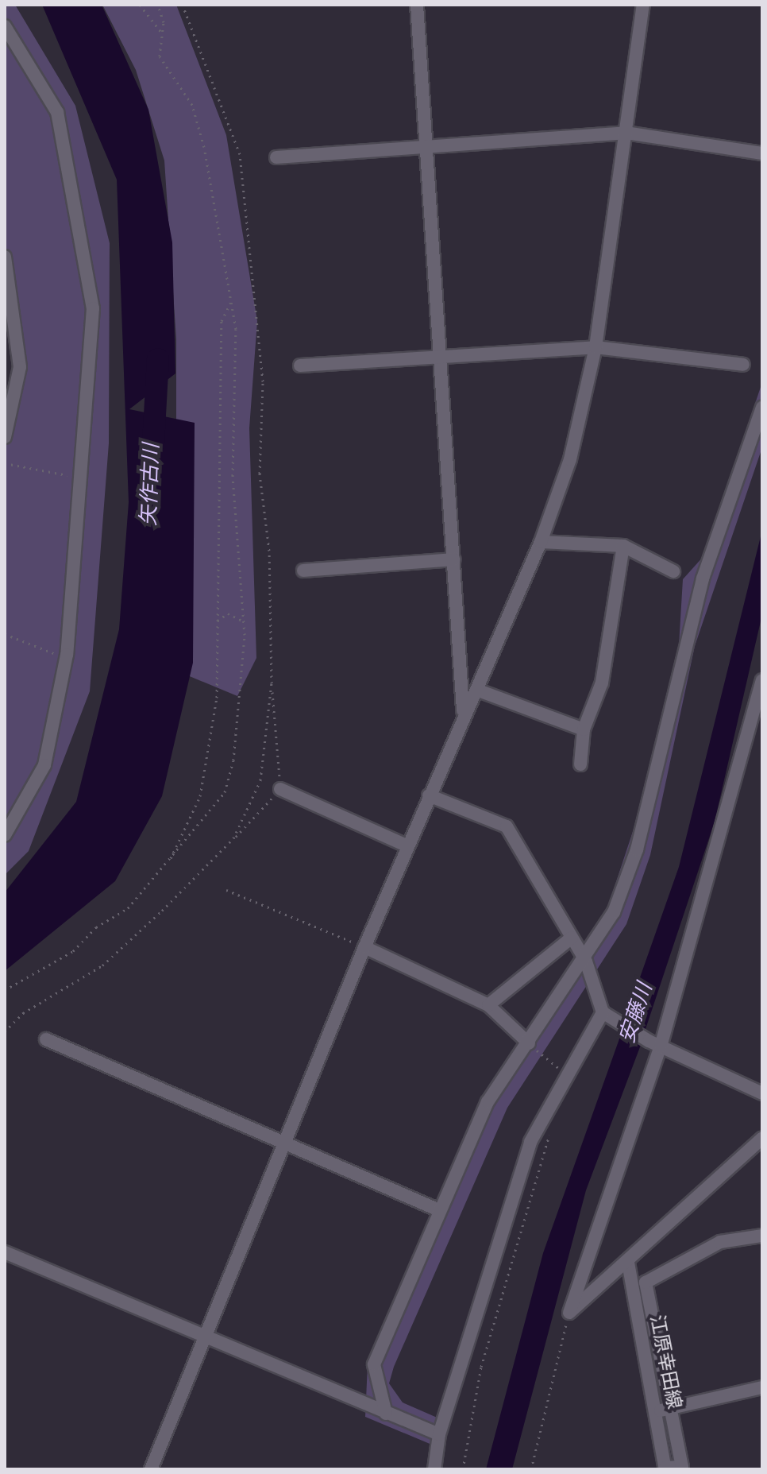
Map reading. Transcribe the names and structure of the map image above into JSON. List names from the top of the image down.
{
  "streets": {
    "street": ["江原幸田線"]
  },
  "water": ["矢作古川", "安藤川"]
}
